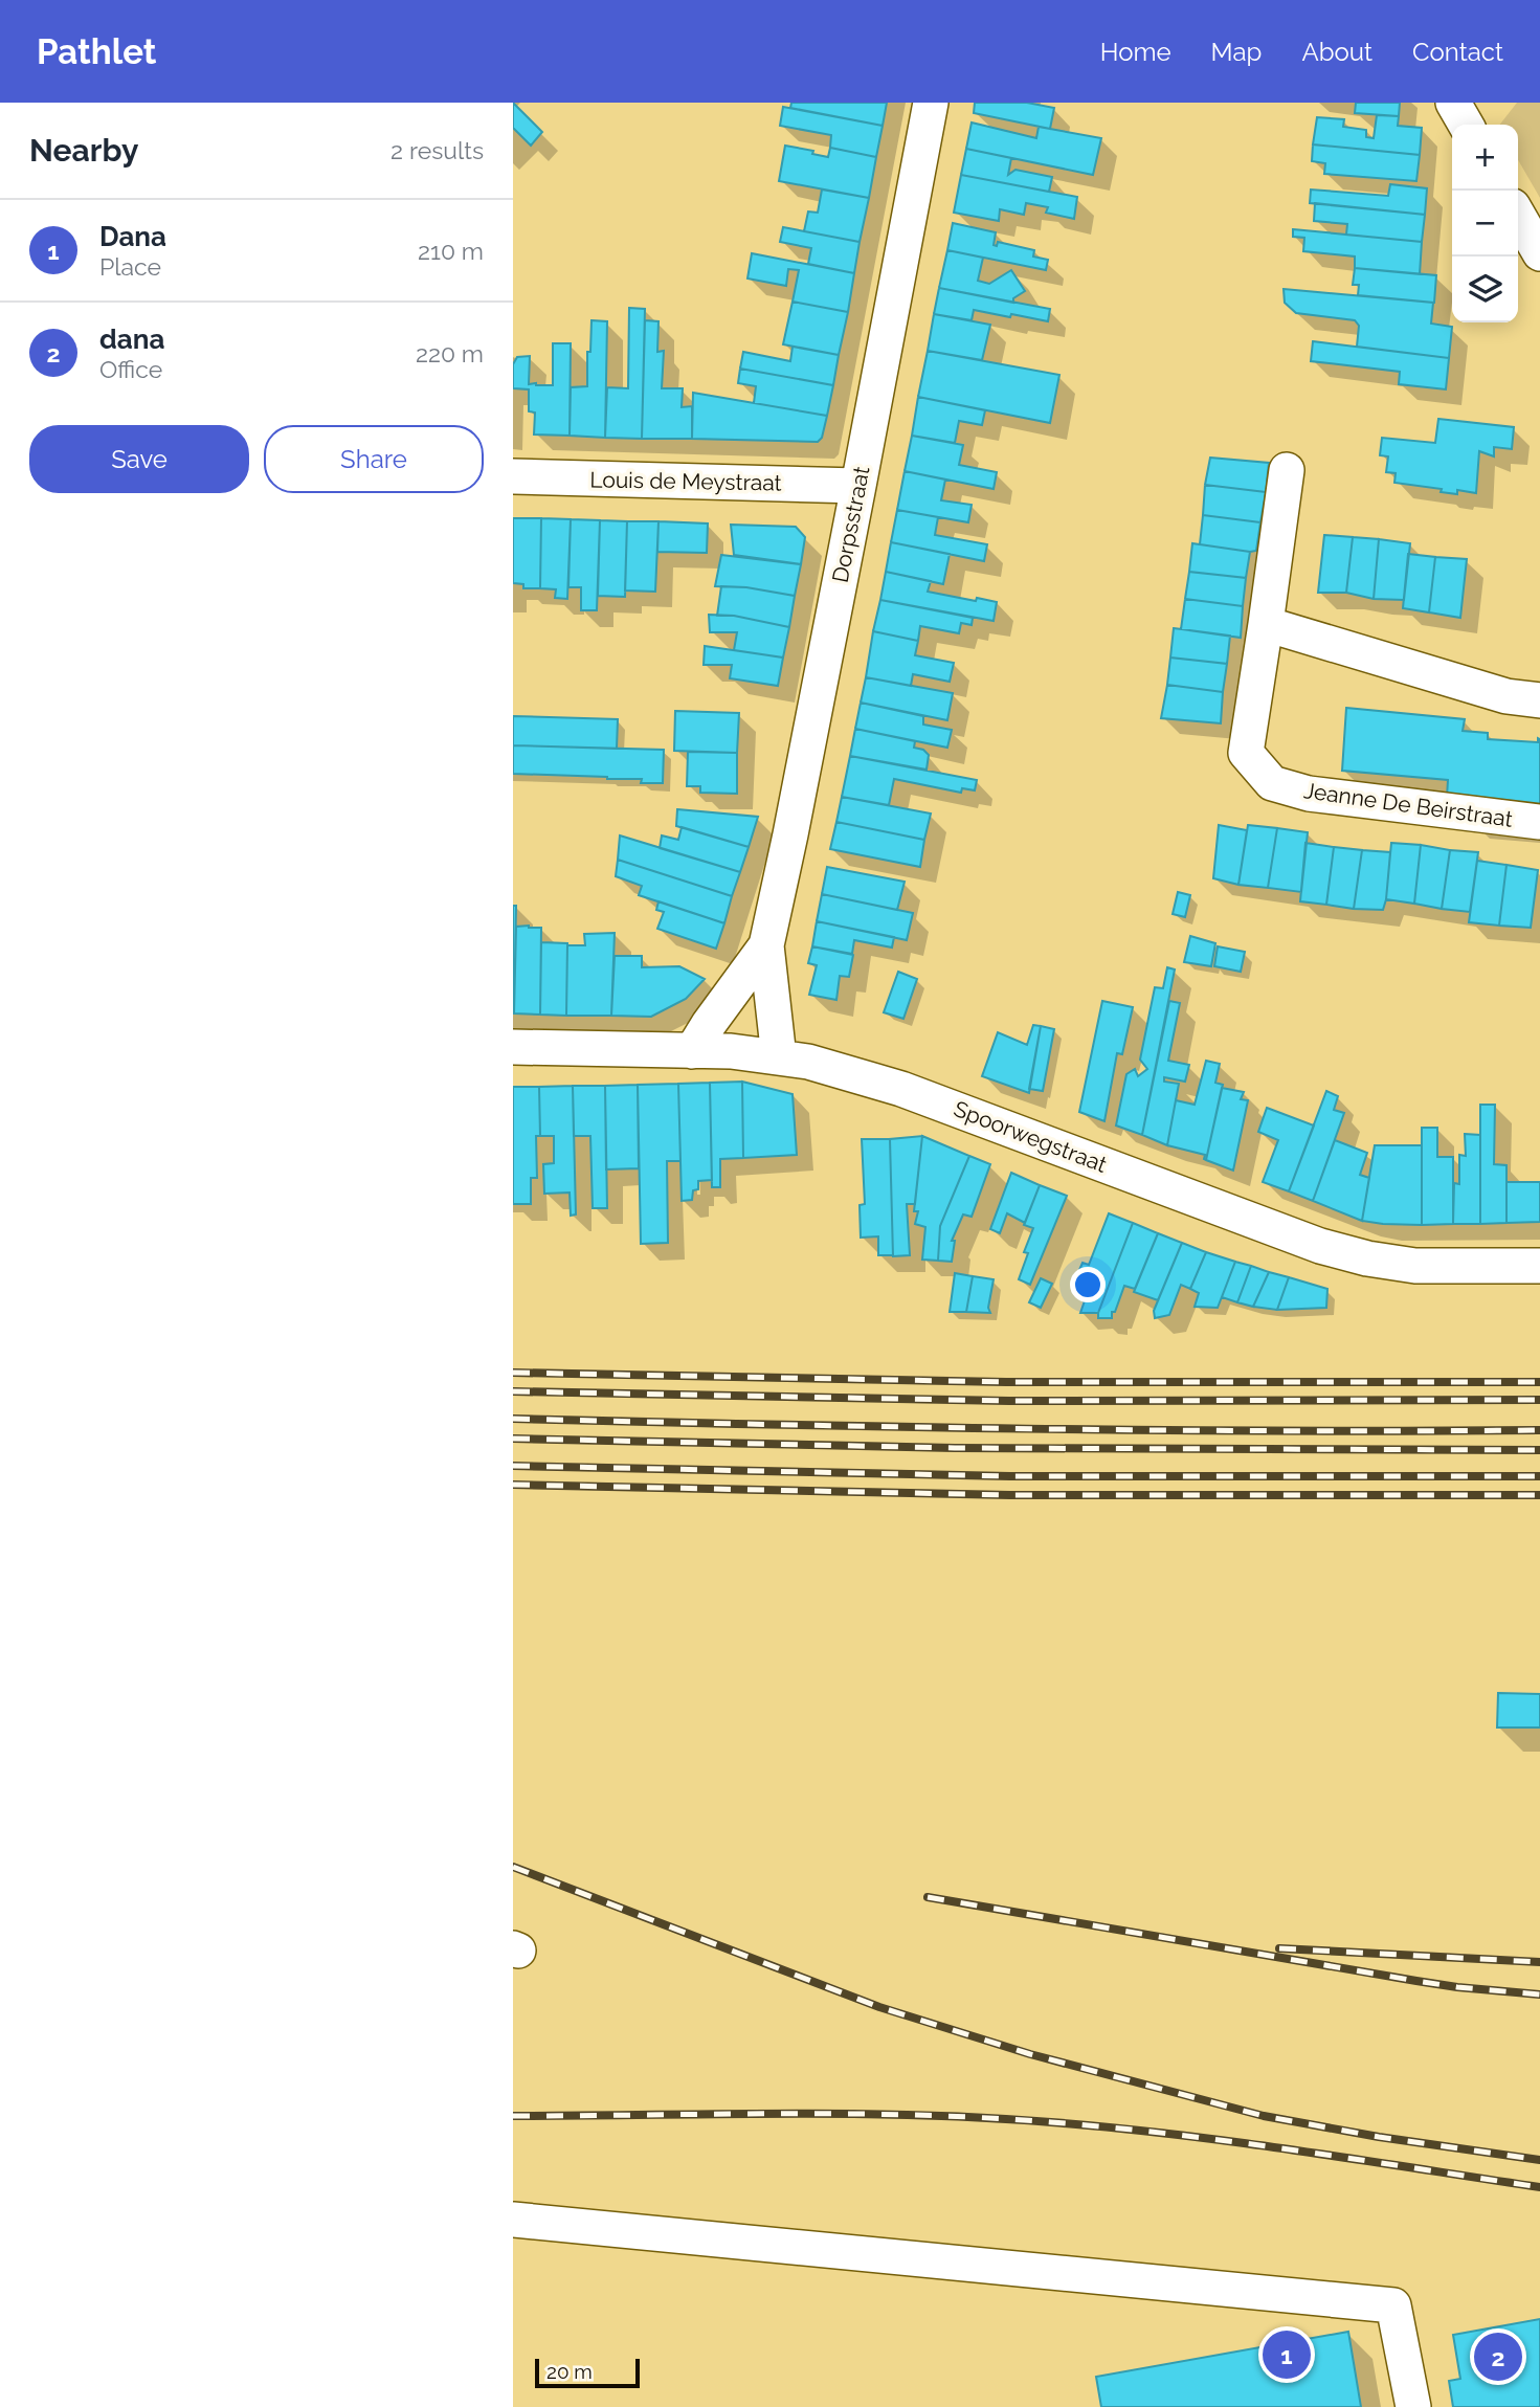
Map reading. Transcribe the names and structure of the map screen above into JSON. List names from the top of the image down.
{
  "streets": {
    "street": [
      "Louis de Meystraat",
      "Dorpsstraat",
      "Jeanne De Beirstraat",
      "Spoorwegstraat"
    ]
  },
  "crossings": [
    ["Louis de Meystraat", "Dorpsstraat"],
    ["Dorpsstraat", "Spoorwegstraat"]
  ],
  "scale_bar": "20 m",
  "page": {
    "header": "Pathlet",
    "nav": [
      "Home",
      "Map",
      "About",
      "Contact"
    ],
    "heading": ["Nearby", "2 results"],
    "map_buttons": ["+", "−"],
    "list": [
      {
        "mark": "1",
        "name": "Dana",
        "note": "Place",
        "value": "210 m"
      },
      {
        "mark": "2",
        "name": "dana",
        "note": "Office",
        "value": "220 m"
      }
    ],
    "buttons": ["Save", "Share"],
    "pins": ["1", "2"],
    "scale": "20 m"
  }
}
